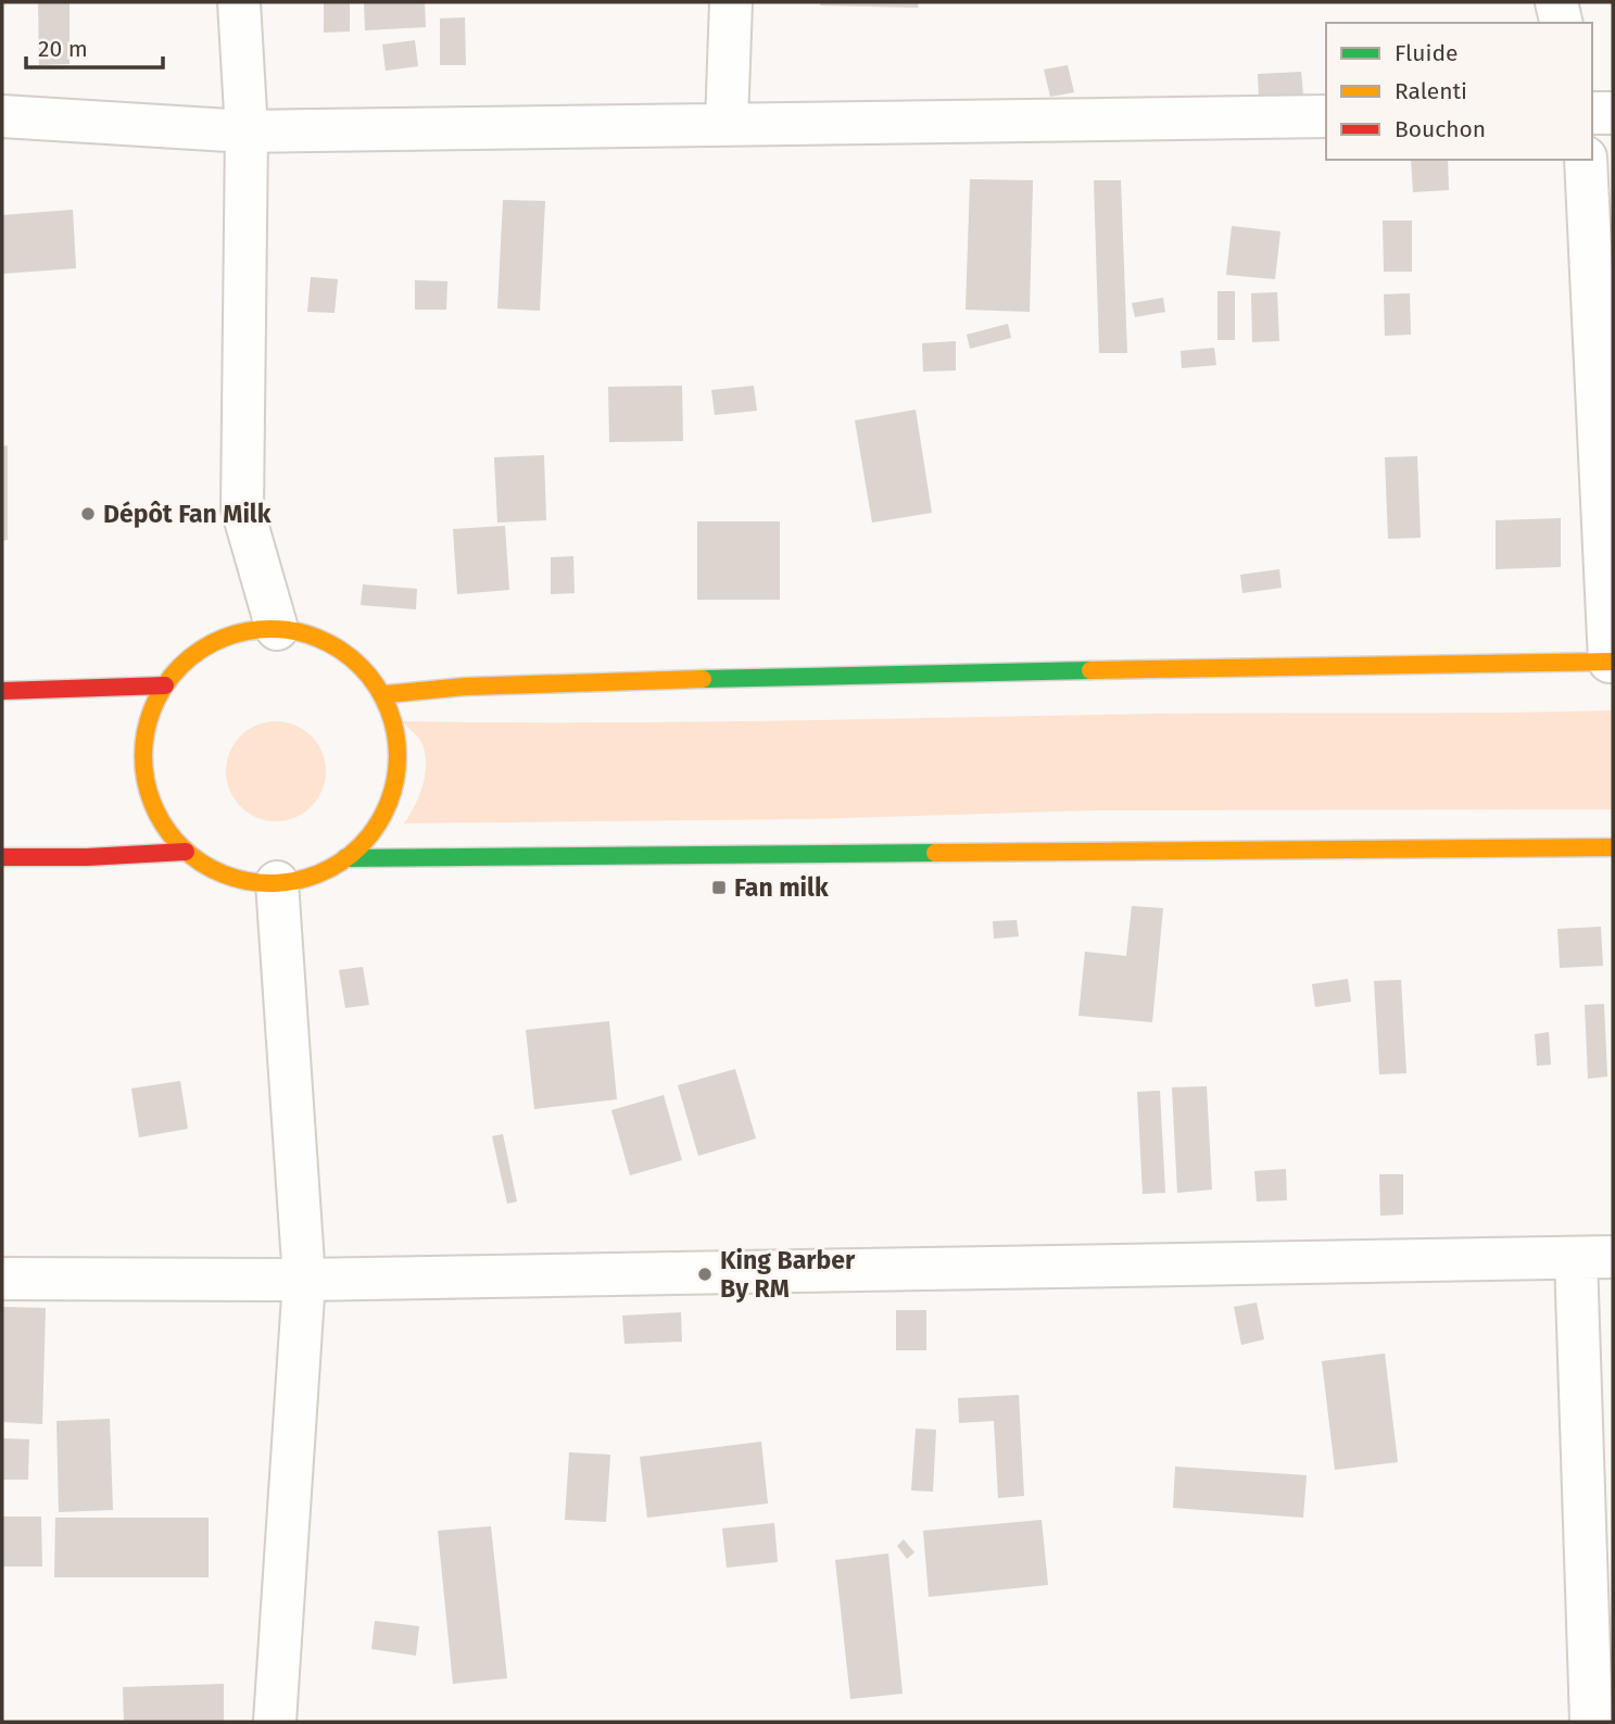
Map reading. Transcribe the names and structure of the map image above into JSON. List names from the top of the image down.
{
  "places": {
    "other": ["Dépôt Fan Milk", "King Barber By RM"],
    "transit": ["Fan milk"]
  },
  "legend": ["Fluide", "Ralenti", "Bouchon"],
  "scale_bar": "20 m"
}
